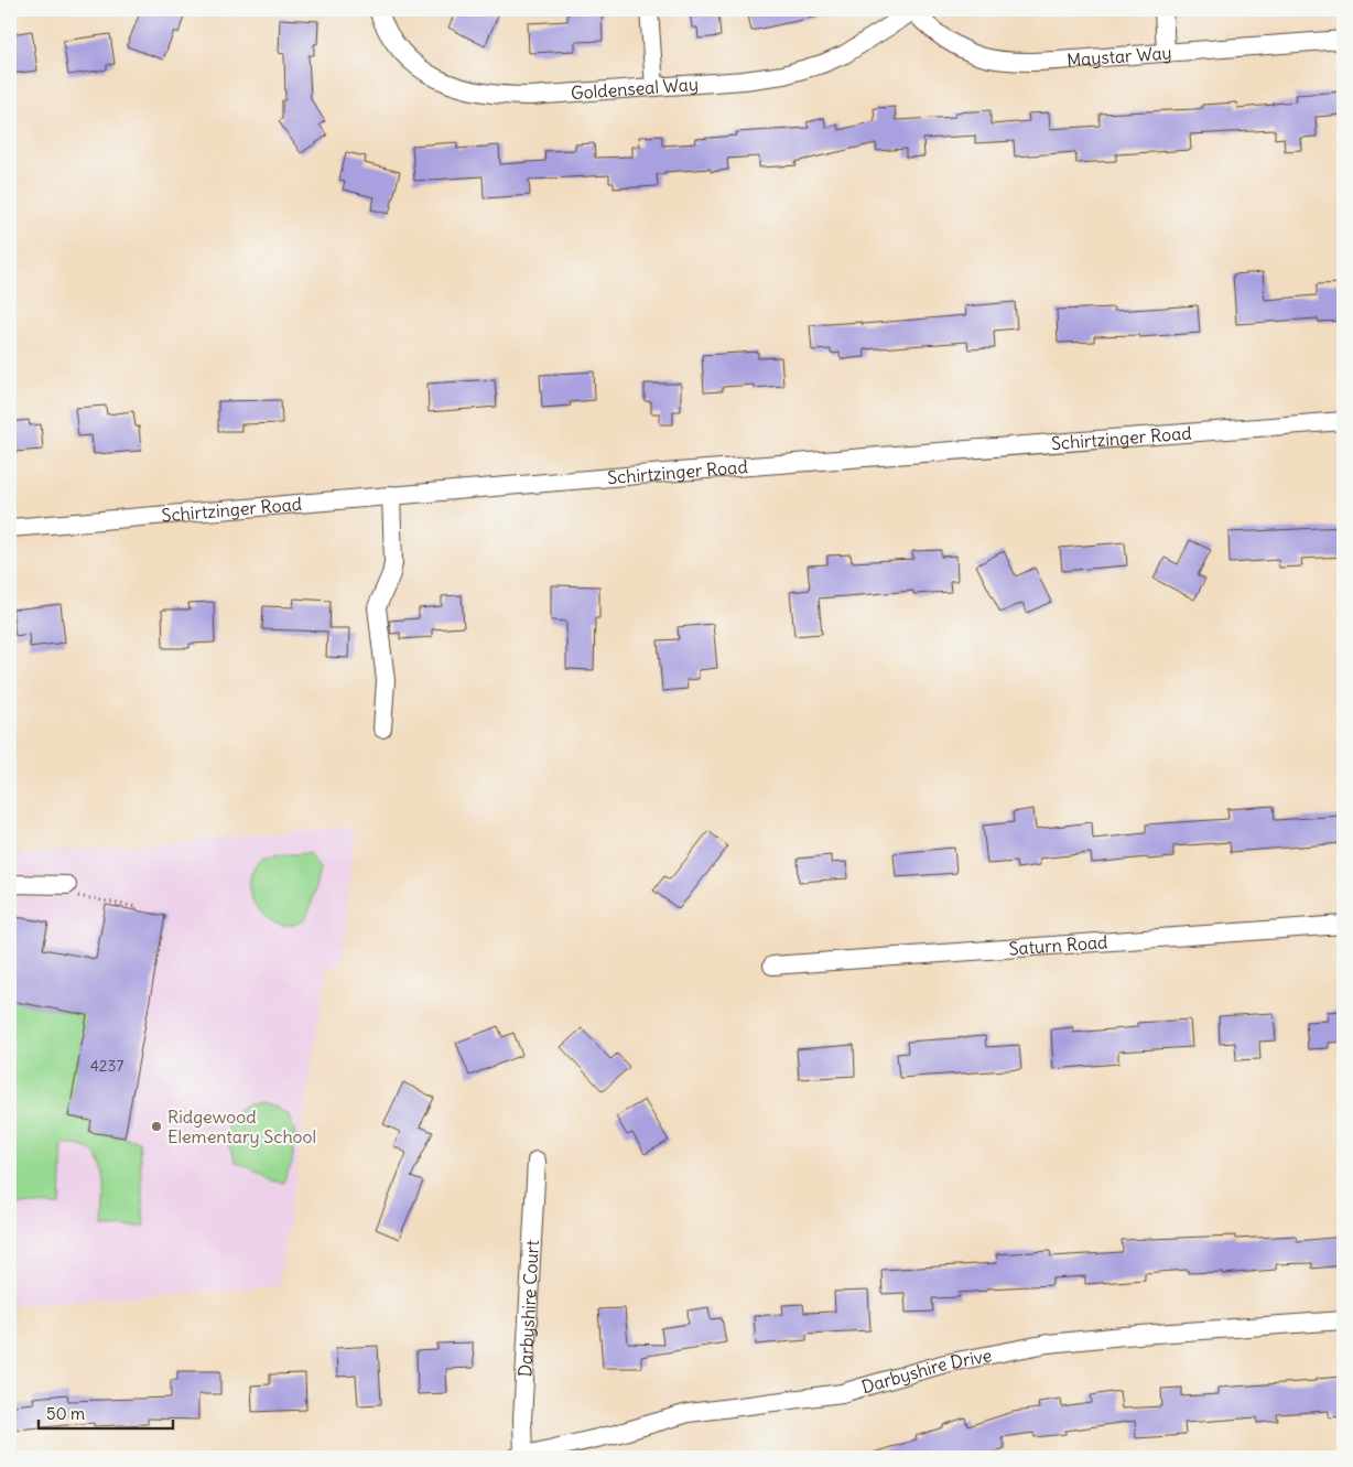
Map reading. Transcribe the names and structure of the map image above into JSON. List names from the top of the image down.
{
  "streets": {
    "street": [
      "Maystar Way",
      "Goldenseal Way",
      "Schirtzinger Road",
      "Saturn Road",
      "Darbyshire Court",
      "Darbyshire Drive"
    ]
  },
  "crossings": [
    ["Maystar Way", "Goldenseal Way"],
    ["Darbyshire Court", "Darbyshire Drive"]
  ],
  "places": ["Ridgewood Elementary School"],
  "house_numbers": ["4237"],
  "scale_bar": "50 m"
}
